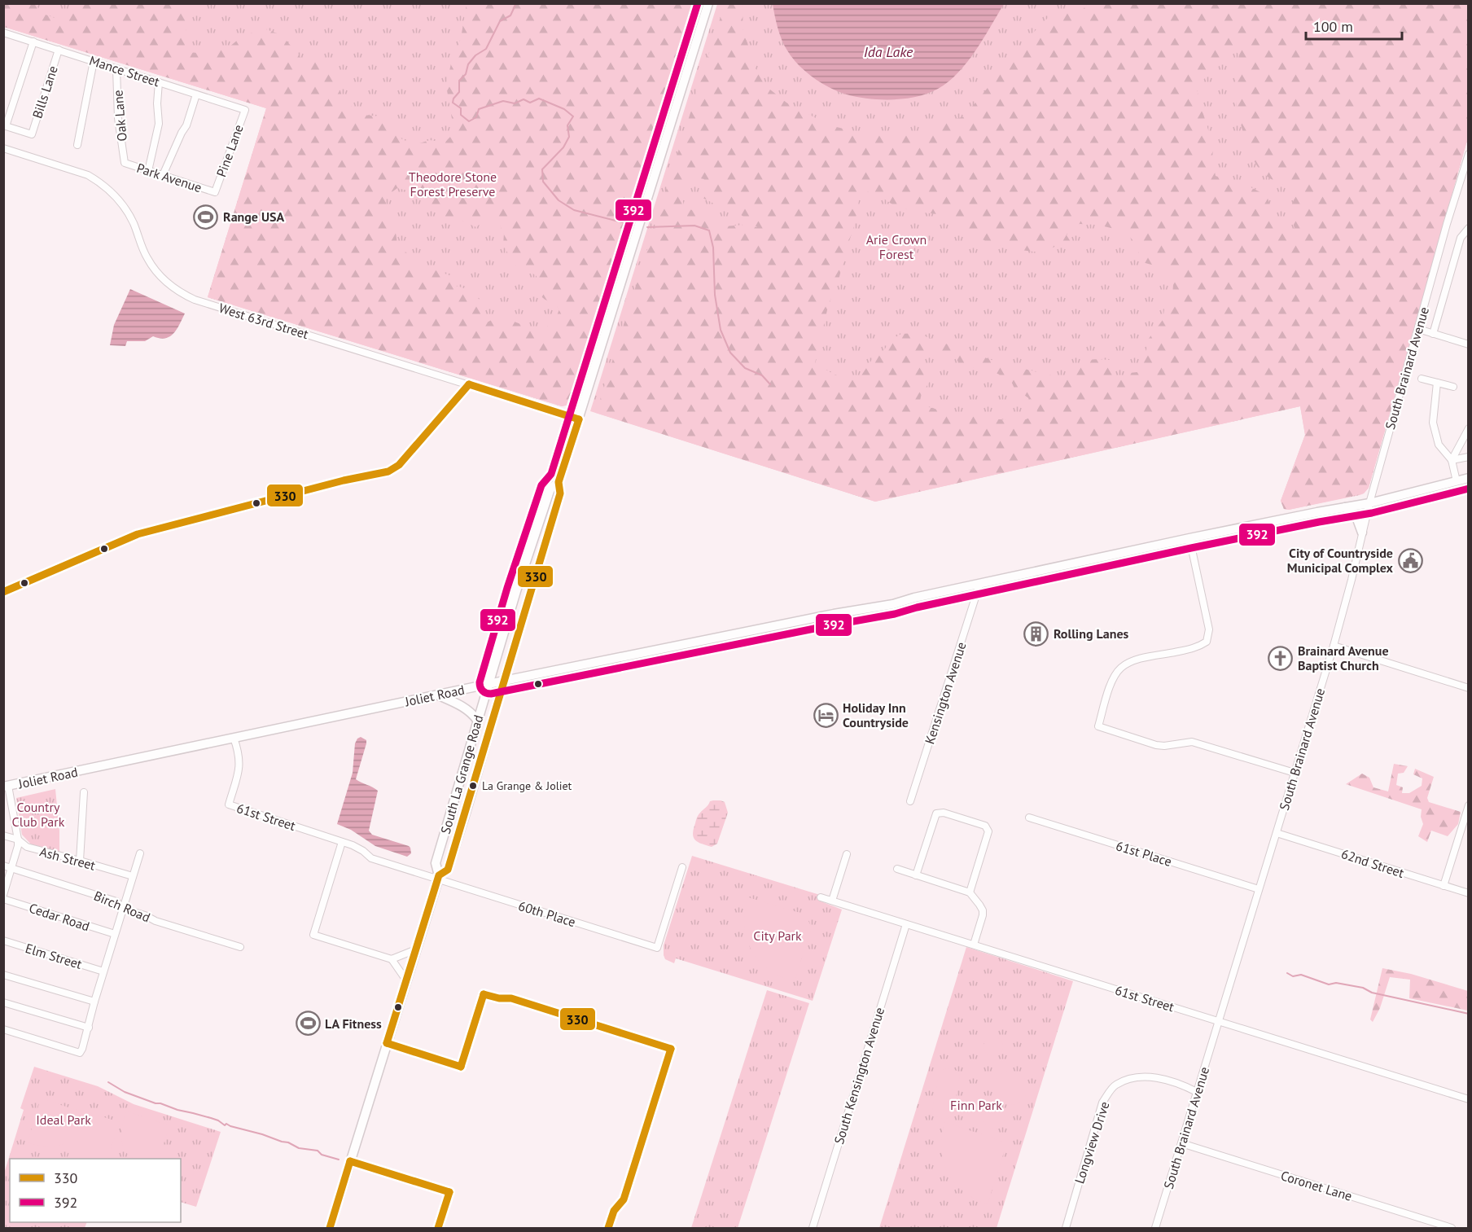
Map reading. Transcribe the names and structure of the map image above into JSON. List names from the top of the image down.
{
  "streets": {
    "main road": ["Joliet Road", "South La Grange Road"],
    "street": [
      "Mance Street",
      "Bills Lane",
      "Oak Lane",
      "Pine Lane",
      "Park Avenue",
      "West 63rd Street",
      "South Brainard Avenue",
      "Kensington Avenue",
      "61st Street",
      "61st Place",
      "Ash Street",
      "62nd Street",
      "Birch Road",
      "60th Place",
      "Cedar Road",
      "Elm Street",
      "South Kensington Avenue",
      "Longview Drive",
      "Coronet Lane"
    ]
  },
  "crossings": [
    ["Mance Street", "Bills Lane"],
    ["Mance Street", "Oak Lane"],
    ["Mance Street", "Pine Lane"],
    ["Oak Lane", "Park Avenue"],
    ["Pine Lane", "Park Avenue"],
    ["West 63rd Street", "South La Grange Road"],
    ["South Brainard Avenue", "Joliet Road"],
    ["South Brainard Avenue", "61st Street"],
    ["South Brainard Avenue", "61st Place"],
    ["South Brainard Avenue", "62nd Street"],
    ["South Brainard Avenue", "Longview Drive"],
    ["South Brainard Avenue", "Coronet Lane"],
    ["Kensington Avenue", "Joliet Road"],
    ["Joliet Road", "South La Grange Road"],
    ["Joliet Road", "61st Street"],
    ["South La Grange Road", "61st Street"],
    ["South La Grange Road", "60th Place"],
    ["61st Street", "60th Place"],
    ["61st Street", "South Kensington Avenue"]
  ],
  "water": ["Ida Lake"],
  "parks": [
    "Theodore Stone Forest Preserve",
    "Arie Crown Forest",
    "Country Club Park",
    "City Park",
    "Finn Park",
    "Ideal Park"
  ],
  "places": {
    "sports": ["Range USA", "LA Fitness"],
    "public building": ["City of Countryside Municipal Complex"],
    "building": ["Rolling Lanes"],
    "church": ["Brainard Avenue Baptist Church"],
    "hotel": ["Holiday Inn Countryside"],
    "other": ["La Grange & Joliet"]
  },
  "lines": ["transit line 392", "transit line 330"],
  "legend": ["330", "392"],
  "scale_bar": "100 m"
}
